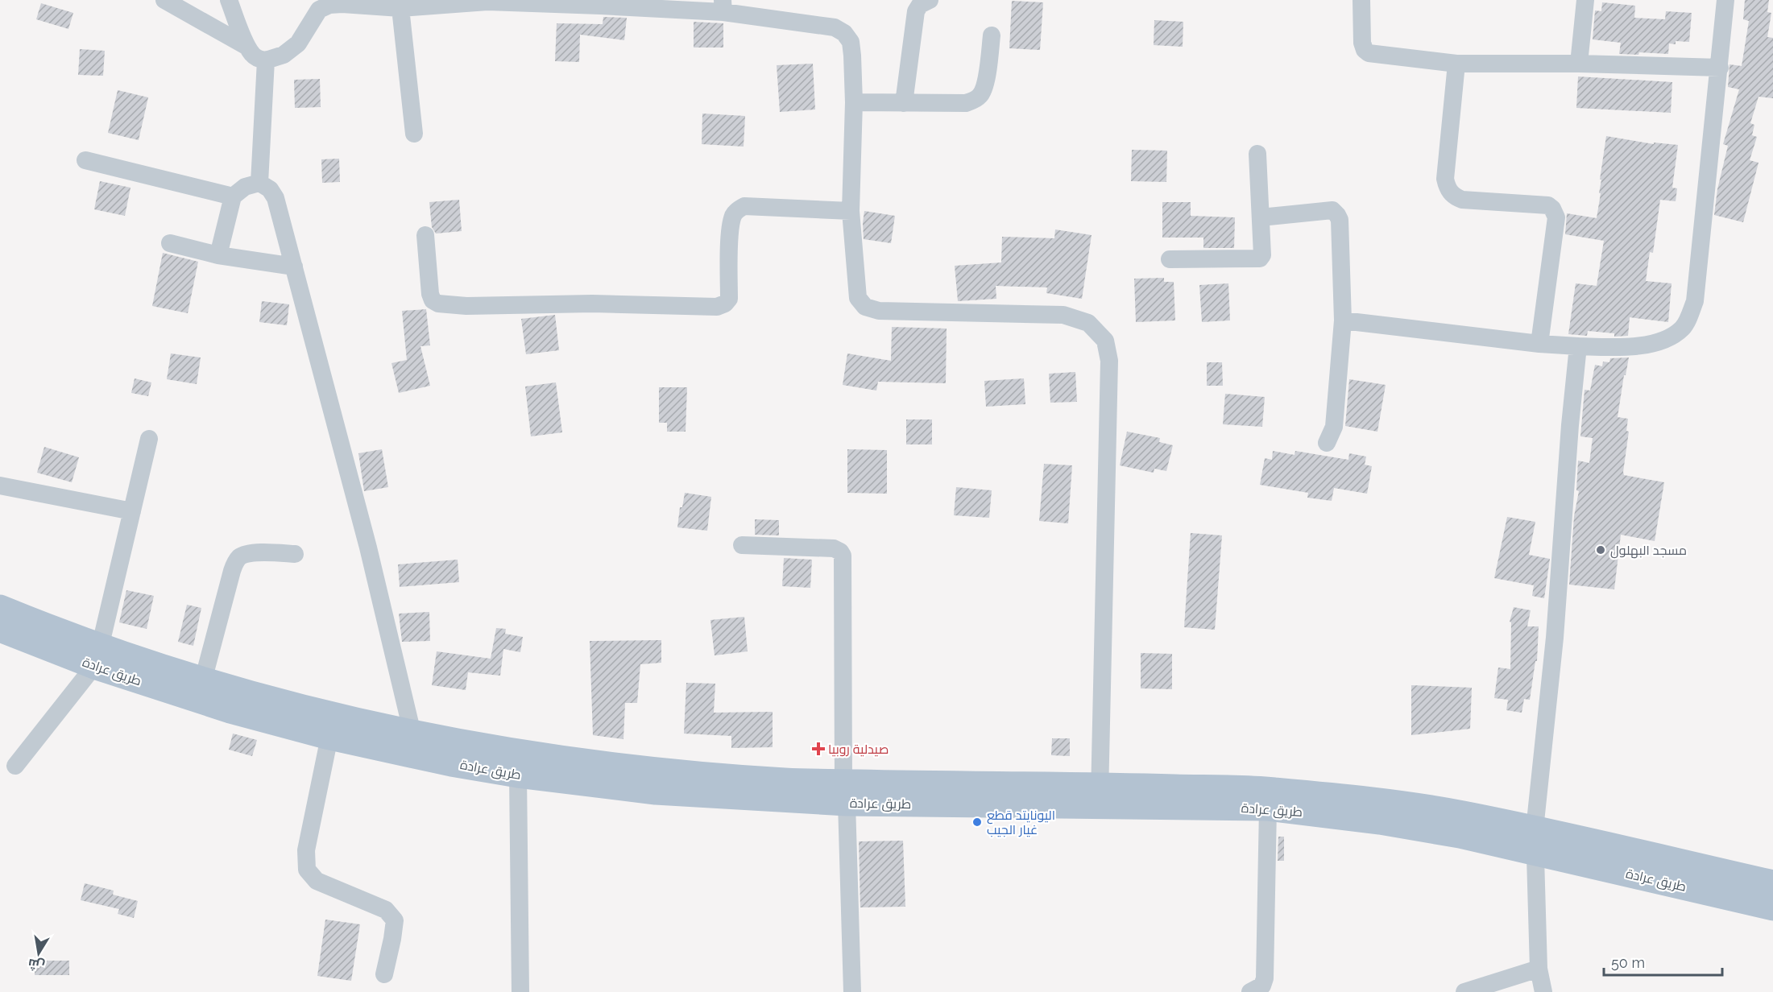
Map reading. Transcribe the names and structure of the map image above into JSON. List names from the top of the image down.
{
  "streets": {
    "main road": ["طريق عرادة"]
  },
  "places": {
    "other": ["مسجد البهلول", "اليونايتد قطع غيار الجيب"],
    "health": ["صيدلية روبيا"]
  },
  "scale_bar": "50 m",
  "north": "bottom"
}
